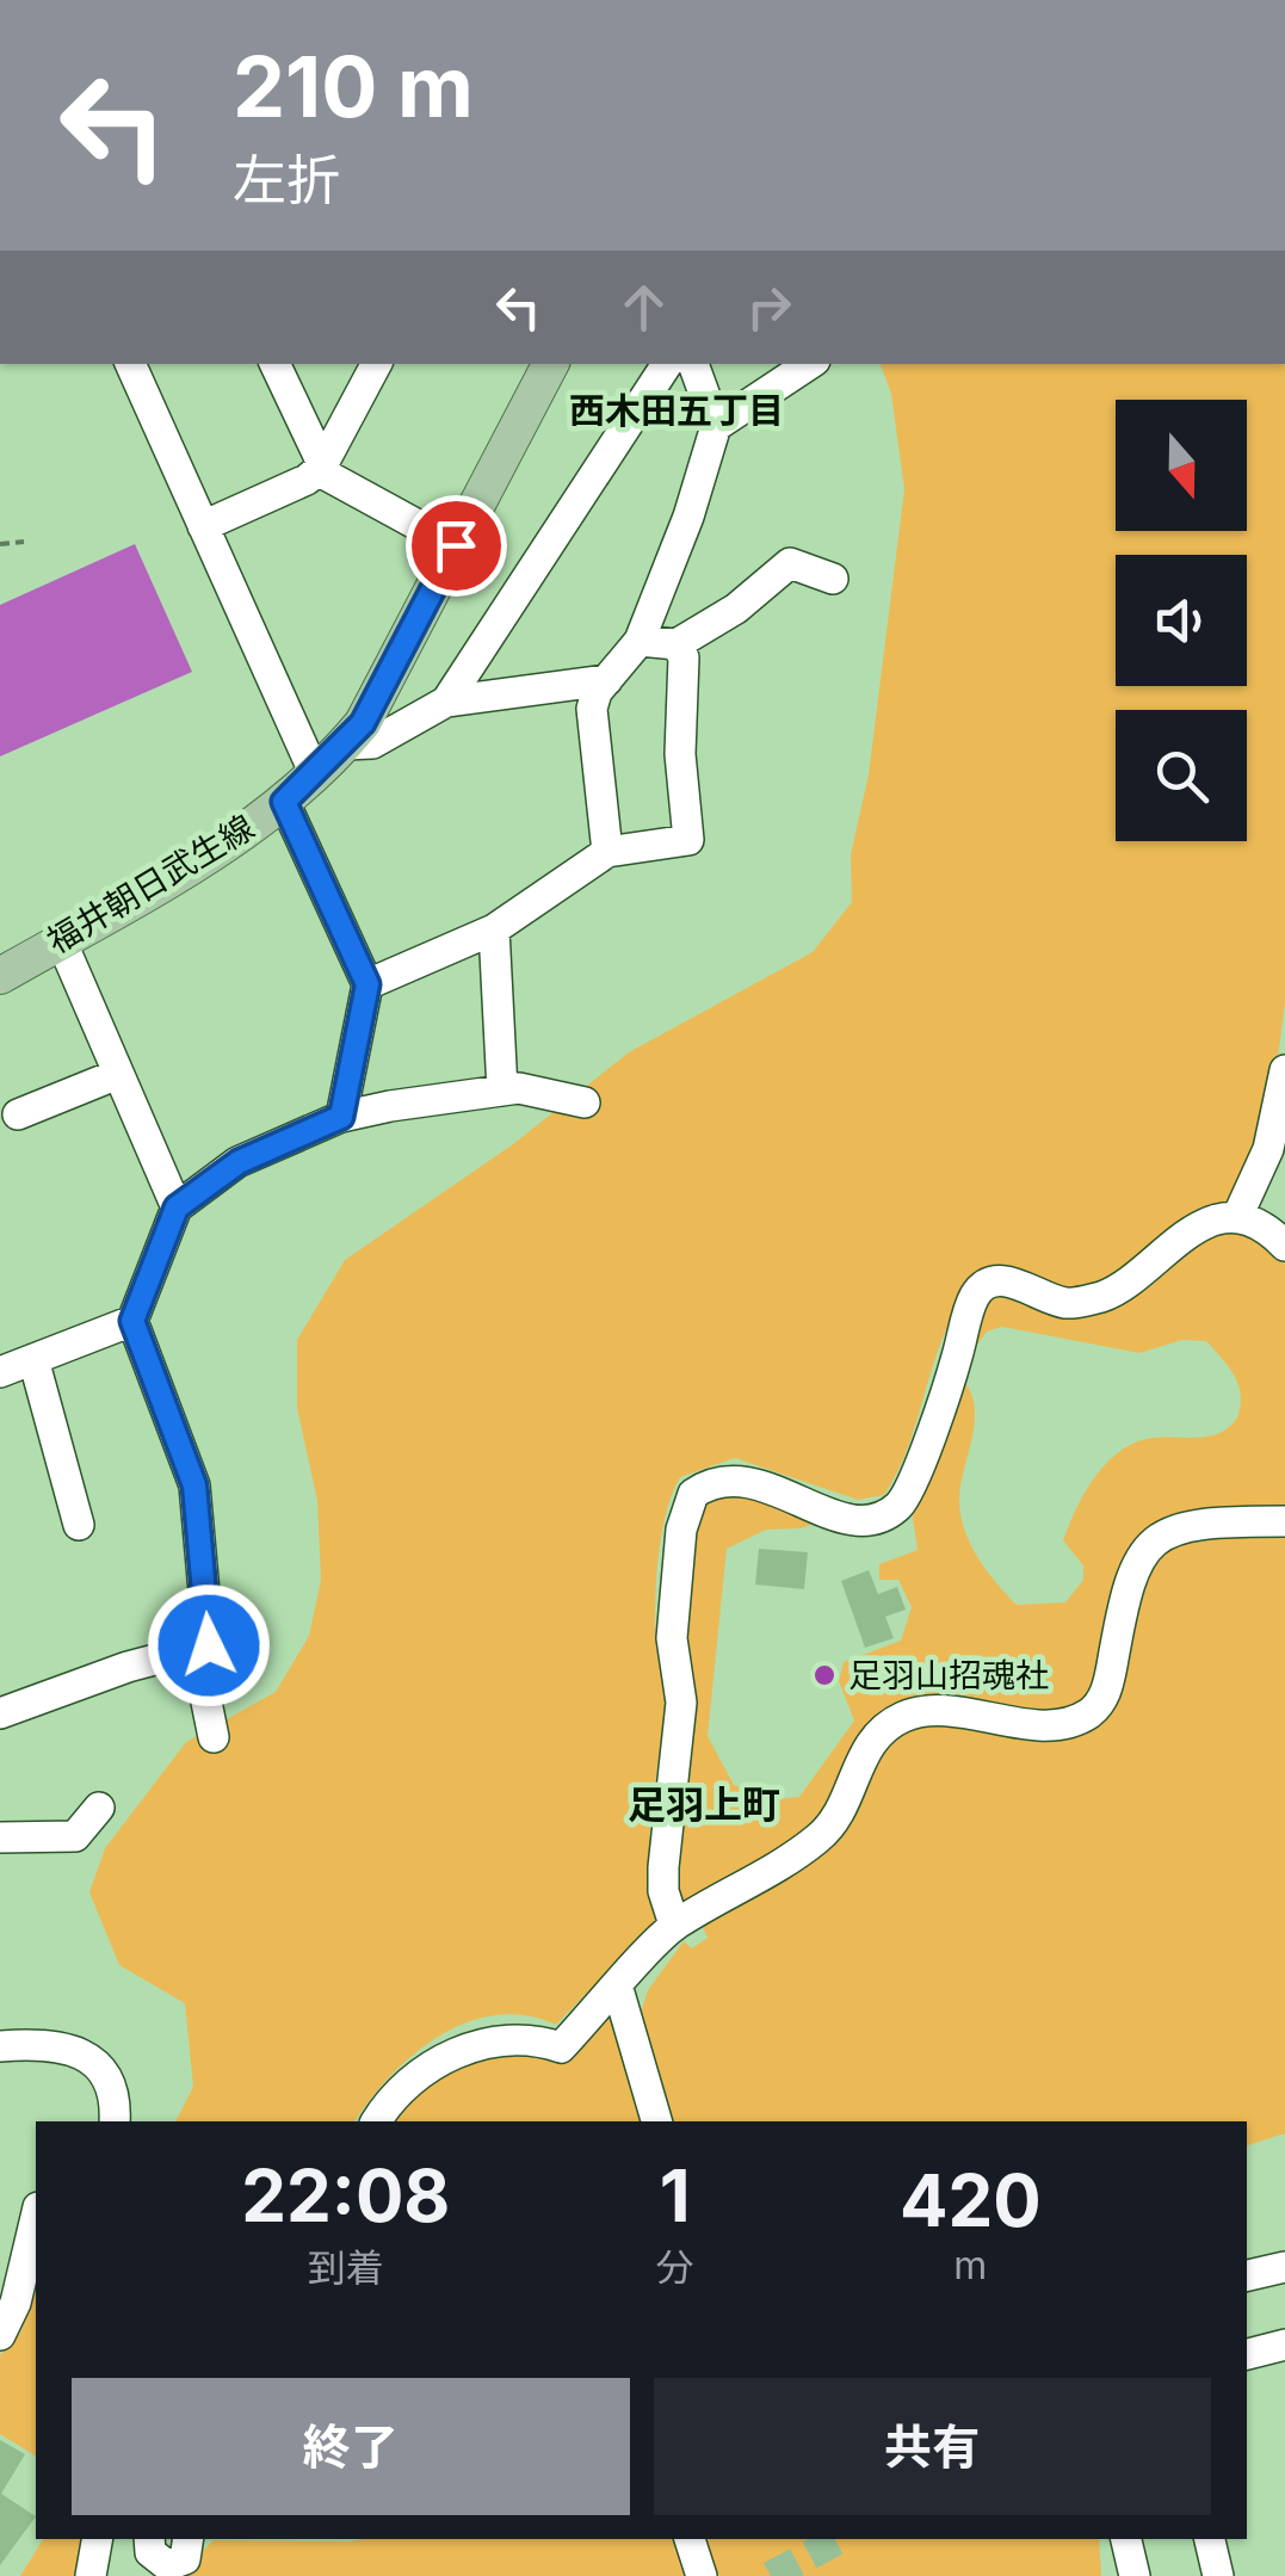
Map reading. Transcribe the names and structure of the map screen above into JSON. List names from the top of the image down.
{
  "streets": {
    "main road": ["福井朝日武生線"]
  },
  "districts": ["西木田五丁目", "足羽上町"],
  "places": ["足羽山招魂社"],
  "north": "bottom",
  "page": {
    "turn": ["210 m", "左折"],
    "eta": [
      "22:08",
      "到着",
      "1",
      "分",
      "420",
      "m"
    ],
    "buttons": ["終了", "共有"]
  }
}
